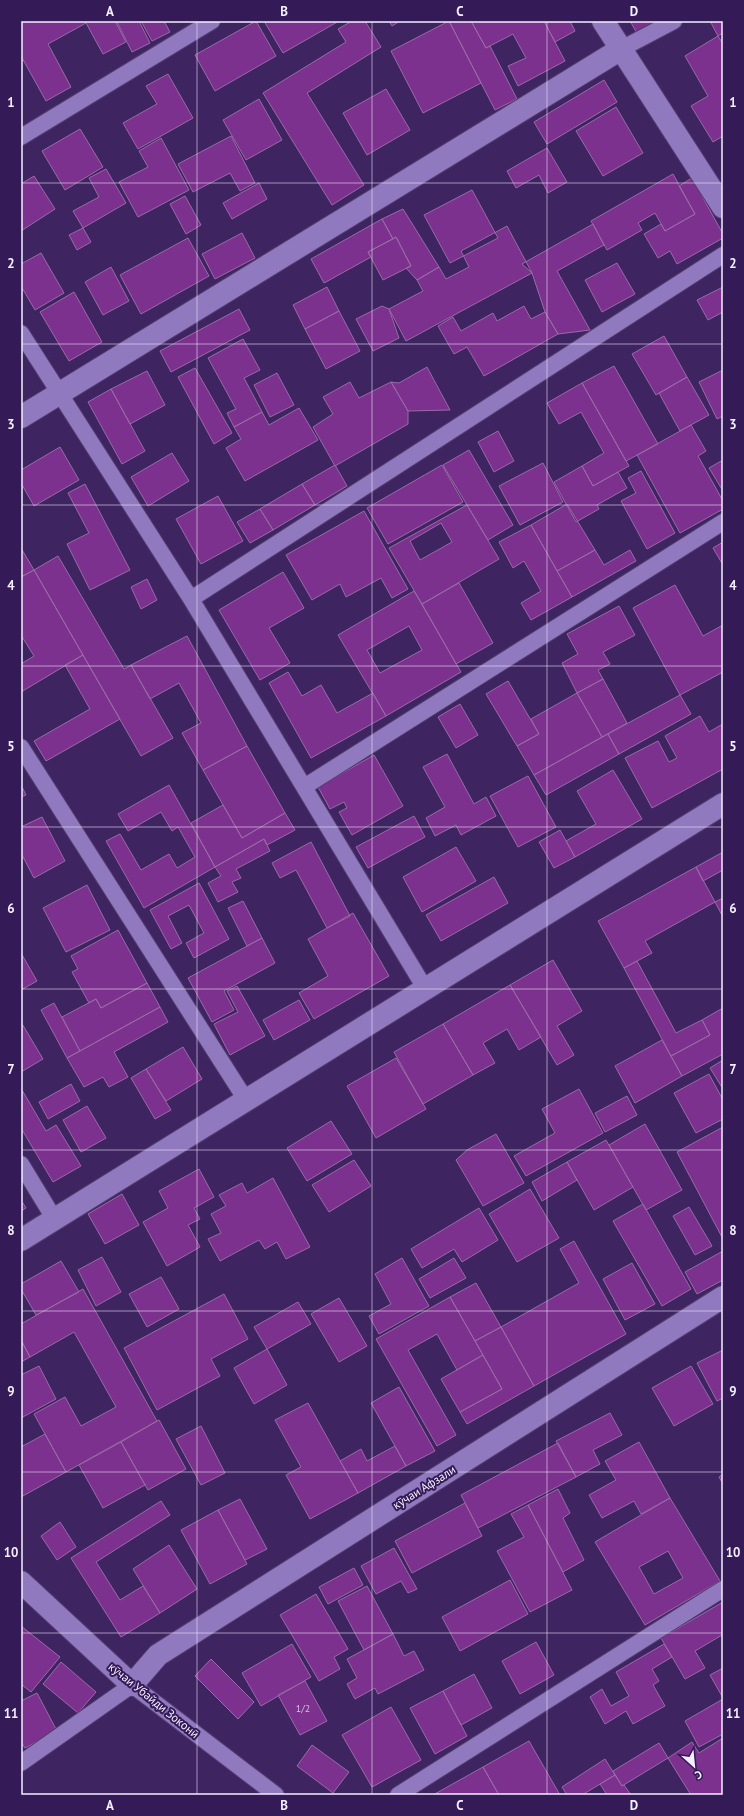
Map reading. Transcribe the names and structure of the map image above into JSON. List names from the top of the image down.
{
  "streets": {
    "street": ["кӯчаи Афзали", "кӯчаи Убайди Зоконӣ"]
  },
  "crossings": [
    ["кӯчаи Афзали", "кӯчаи Убайди Зоконӣ"]
  ],
  "house_numbers": ["1/2"],
  "north": "bottom right",
  "grid": {
    "columns": [
      "A",
      "B",
      "C",
      "D"
    ],
    "rows": [
      "1",
      "2",
      "3",
      "4",
      "5",
      "6",
      "7",
      "8",
      "9",
      "10",
      "11"
    ]
  }
}
